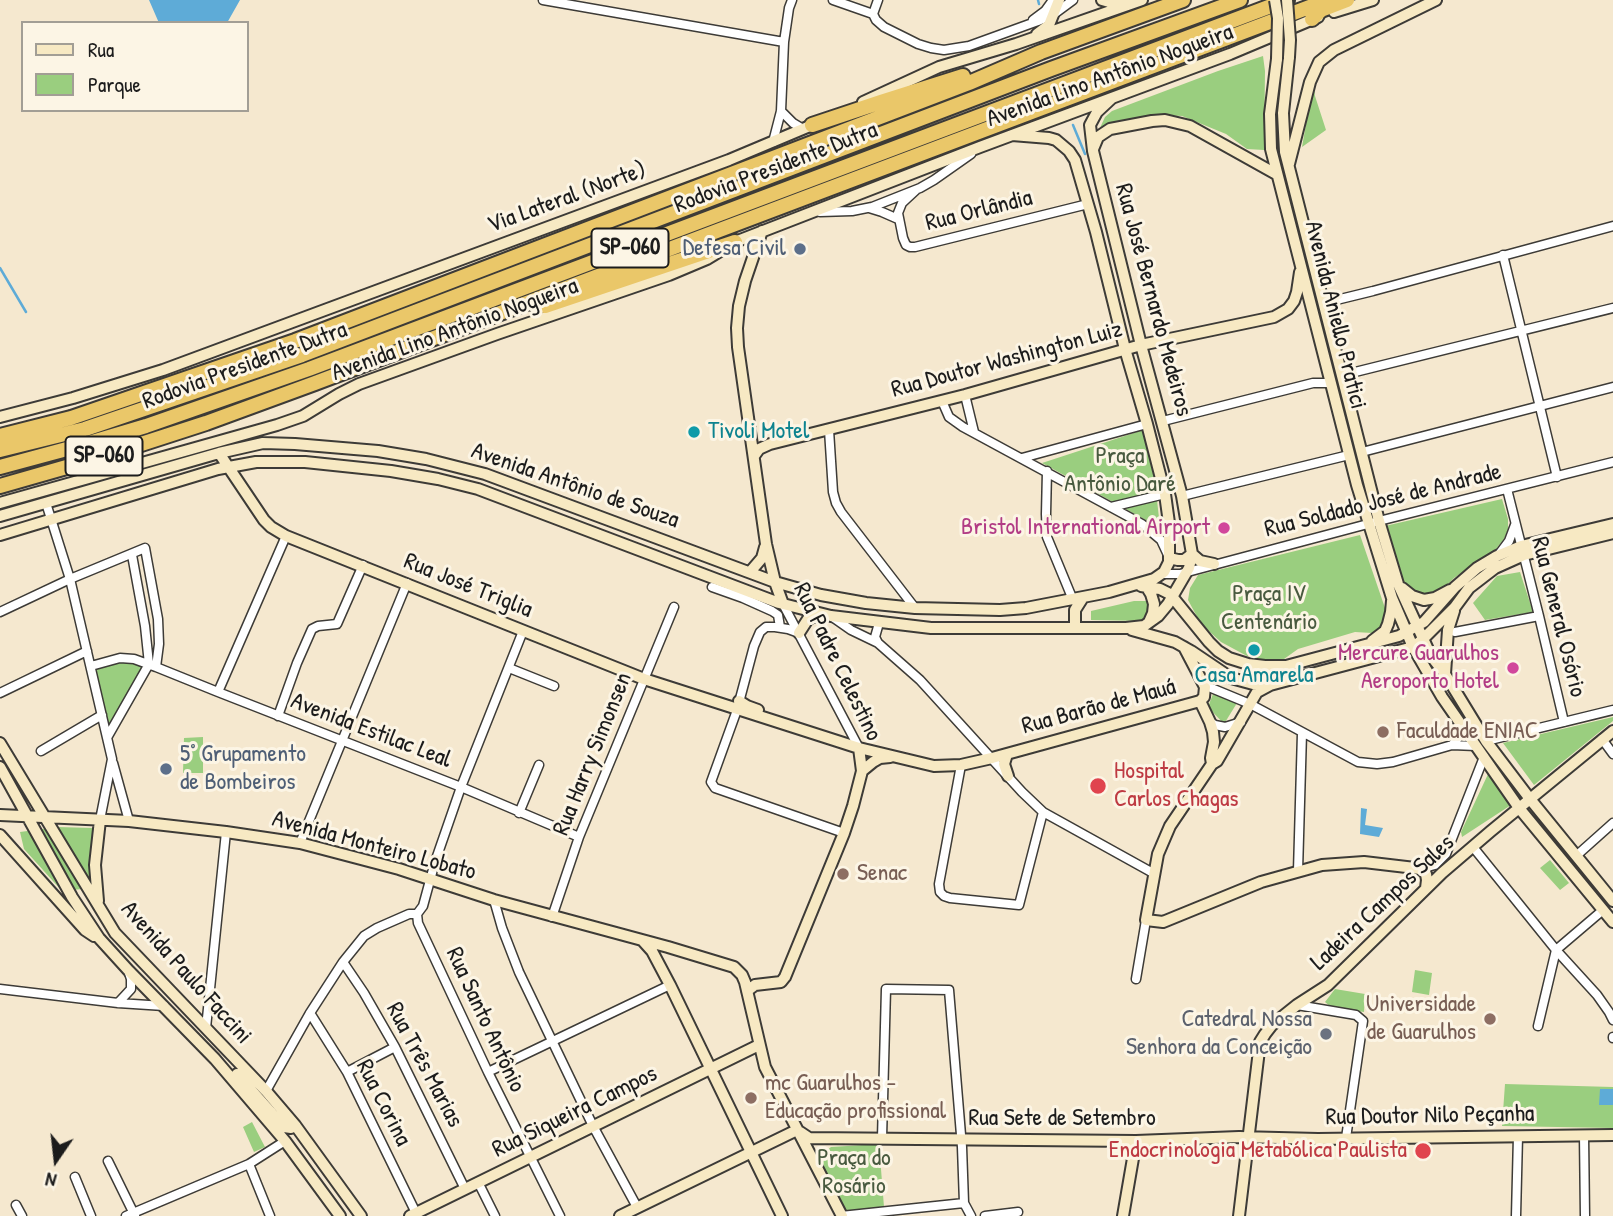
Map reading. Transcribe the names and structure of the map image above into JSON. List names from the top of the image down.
{
  "streets": {
    "highway": ["Rodovia Presidente Dutra", "SP-060"],
    "main road": [
      "Avenida Lino Antônio Nogueira",
      "Via Lateral (Norte)",
      "Rua José Bernardo Medeiros",
      "Avenida Aniello Pratici",
      "Rua Doutor Washington Luiz",
      "Avenida Antônio de Souza",
      "Rua José Triglia",
      "Rua Padre Celestino",
      "Rua Barão de Mauá",
      "Avenida Monteiro Lobato",
      "Ladeira Campos Sales",
      "Avenida Paulo Faccini",
      "Rua Siqueira Campos",
      "Rua Doutor Nilo Peçanha",
      "Rua Sete de Setembro"
    ],
    "street": [
      "Rua Orlândia",
      "Rua Soldado José de Andrade",
      "Rua General Osório",
      "Avenida Estilac Leal",
      "Rua Harry Simonsen",
      "Rua Santo Antônio",
      "Rua Três Marias",
      "Rua Corina"
    ]
  },
  "crossings": [
    ["Avenida Lino Antônio Nogueira", "Rua José Bernardo Medeiros"],
    ["Avenida Lino Antônio Nogueira", "Rua Padre Celestino"],
    ["Rodovia Presidente Dutra", "SP-060"],
    ["Rodovia Presidente Dutra", "Avenida Aniello Pratici"],
    ["Rua Orlândia", "Rua José Bernardo Medeiros"],
    ["Rua José Bernardo Medeiros", "Rua Doutor Washington Luiz"],
    ["Rua José Bernardo Medeiros", "Rua Soldado José de Andrade"],
    ["Avenida Aniello Pratici", "Rua Doutor Washington Luiz"],
    ["Avenida Aniello Pratici", "Rua Soldado José de Andrade"],
    ["Rua Doutor Washington Luiz", "Rua Padre Celestino"],
    ["Avenida Antônio de Souza", "Rua Soldado José de Andrade"],
    ["Avenida Antônio de Souza", "Rua José Triglia"],
    ["Avenida Antônio de Souza", "Rua General Osório"],
    ["Avenida Antônio de Souza", "Rua Padre Celestino"],
    ["Avenida Antônio de Souza", "Rua Barão de Mauá"],
    ["Rua Soldado José de Andrade", "Rua General Osório"],
    ["Rua José Triglia", "Rua Padre Celestino"],
    ["Rua José Triglia", "Rua Barão de Mauá"],
    ["Rua José Triglia", "Rua Harry Simonsen"],
    ["Rua General Osório", "Rua Barão de Mauá"],
    ["Rua Padre Celestino", "Rua Barão de Mauá"],
    ["Rua Padre Celestino", "Avenida Monteiro Lobato"],
    ["Avenida Estilac Leal", "Rua Harry Simonsen"],
    ["Rua Harry Simonsen", "Avenida Monteiro Lobato"],
    ["Avenida Monteiro Lobato", "Avenida Paulo Faccini"],
    ["Ladeira Campos Sales", "Rua Doutor Nilo Peçanha"],
    ["Ladeira Campos Sales", "Rua Sete de Setembro"],
    ["Rua Santo Antônio", "Rua Siqueira Campos"],
    ["Rua Três Marias", "Rua Siqueira Campos"],
    ["Rua Corina", "Rua Siqueira Campos"],
    ["Rua Doutor Nilo Peçanha", "Rua Sete de Setembro"]
  ],
  "parks": ["Praça Antônio Daré", "Praça IV Centenário", "Praça do Rosário"],
  "places": [
    "Defesa Civil",
    "Tivoli Motel",
    "Bristol International Airport",
    "Casa Amarela",
    "Mercure Guarulhos Aeroporto Hotel",
    "Faculdade ENIAC",
    "5° Grupamento de Bombeiros",
    "Hospital Carlos Chagas",
    "Senac",
    "Universidade de Guarulhos",
    "Catedral Nossa Senhora da Conceição",
    "mc Guarulhos - Educação profissional",
    "Endocrinologia Metabólica Paulista"
  ],
  "legend": ["Rua", "Parque"],
  "north": "bottom"
}
